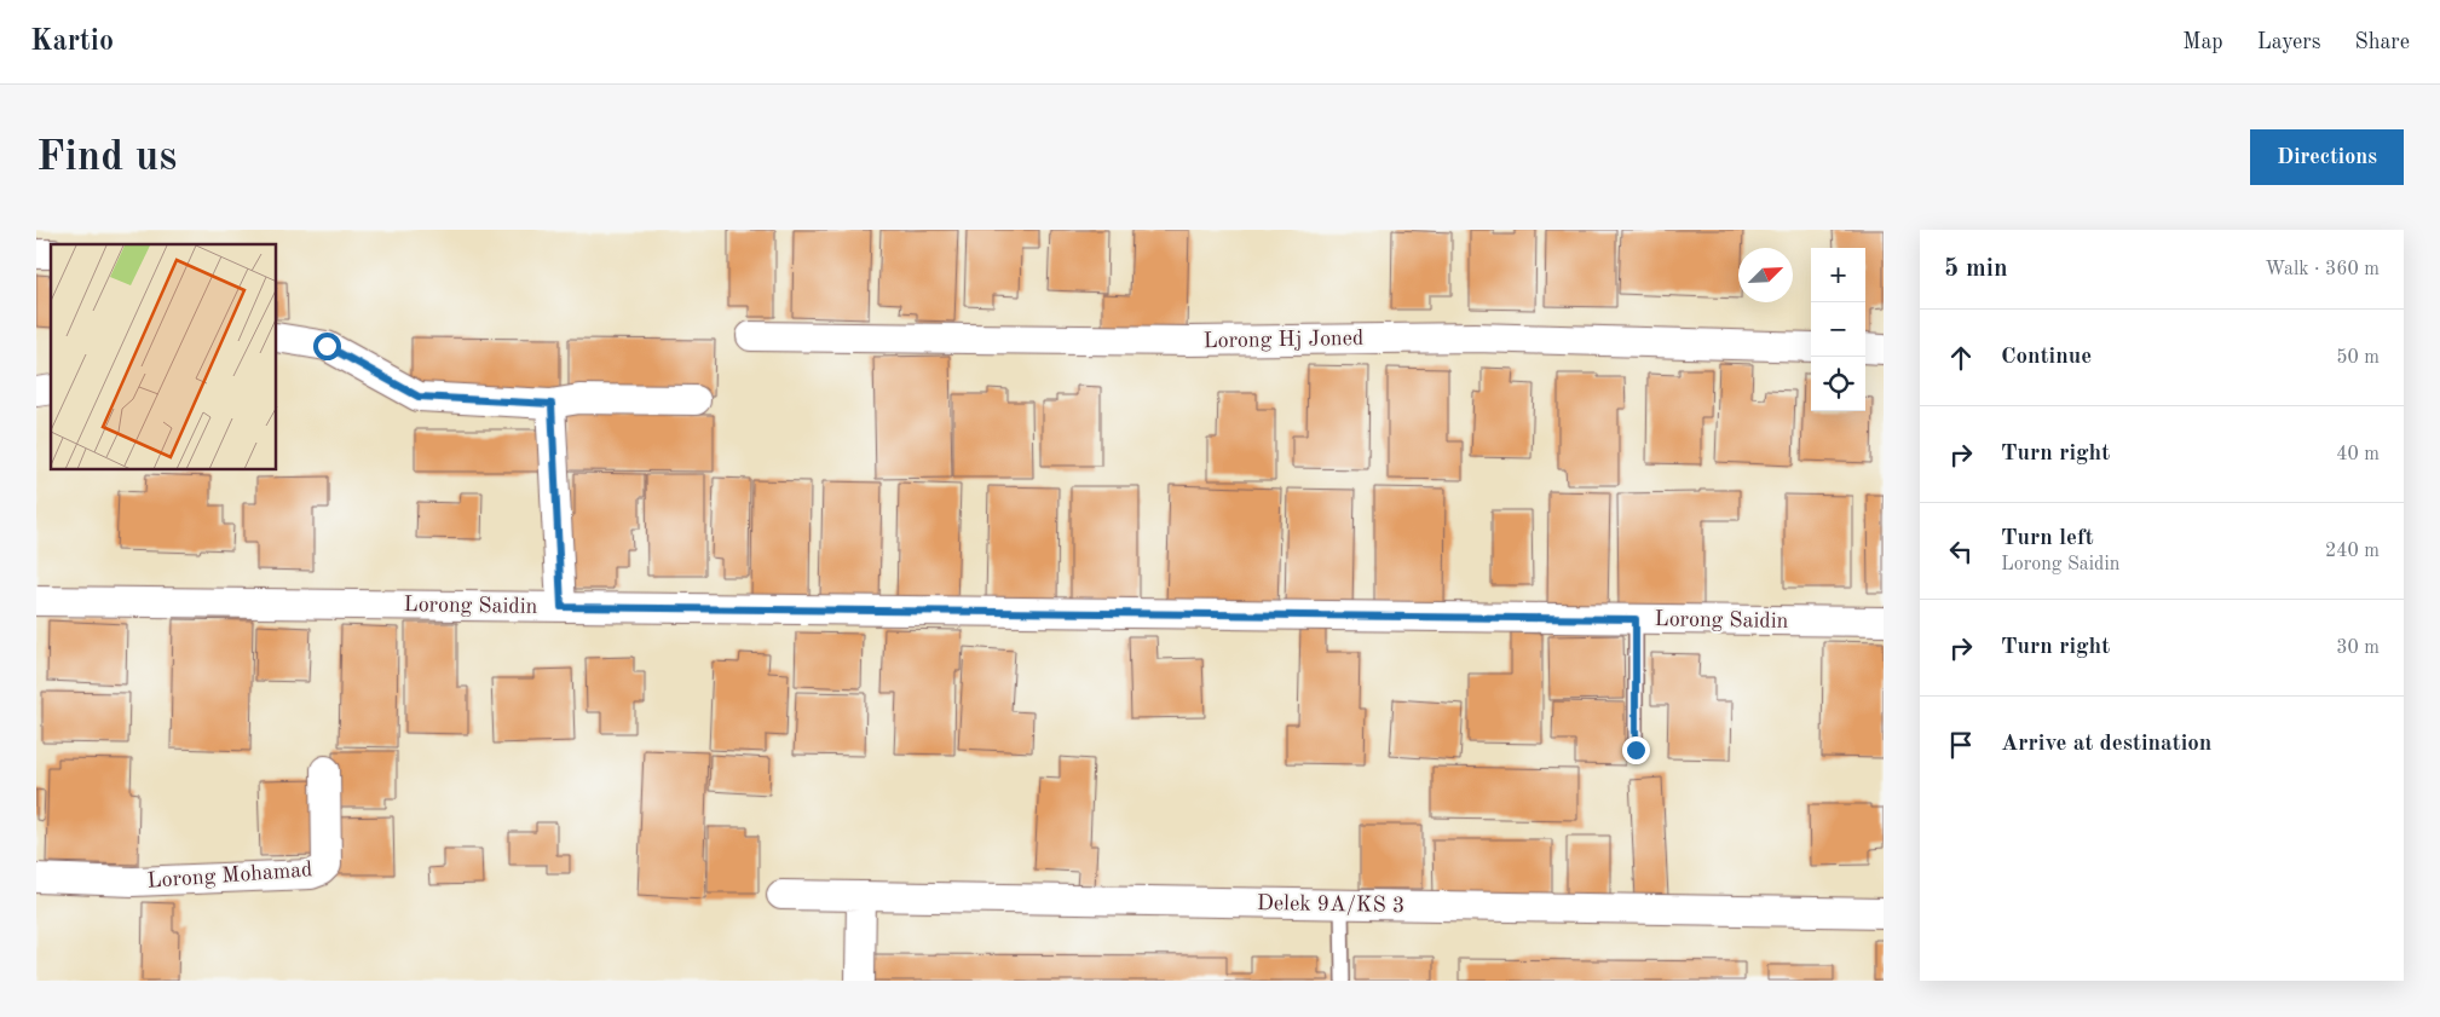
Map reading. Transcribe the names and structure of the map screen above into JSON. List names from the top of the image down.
{
  "streets": {
    "street": [
      "Lorong Hj Joned",
      "Lorong Saidin",
      "Lorong Mohamad",
      "Delek 9A/KS 3"
    ]
  },
  "north": "top right",
  "page": {
    "header": "Kartio",
    "nav": ["Map", "Layers", "Share"],
    "buttons": "Directions",
    "title": "Find us",
    "heading": ["5 min", "Walk · 360 m"],
    "map_buttons": ["+", "−"],
    "list": [
      ["Continue", "50 m"],
      ["Turn right", "40 m"],
      ["Turn left", "Lorong Saidin", "240 m"],
      ["Turn right", "30 m"],
      "Arrive at destination"
    ]
  }
}
